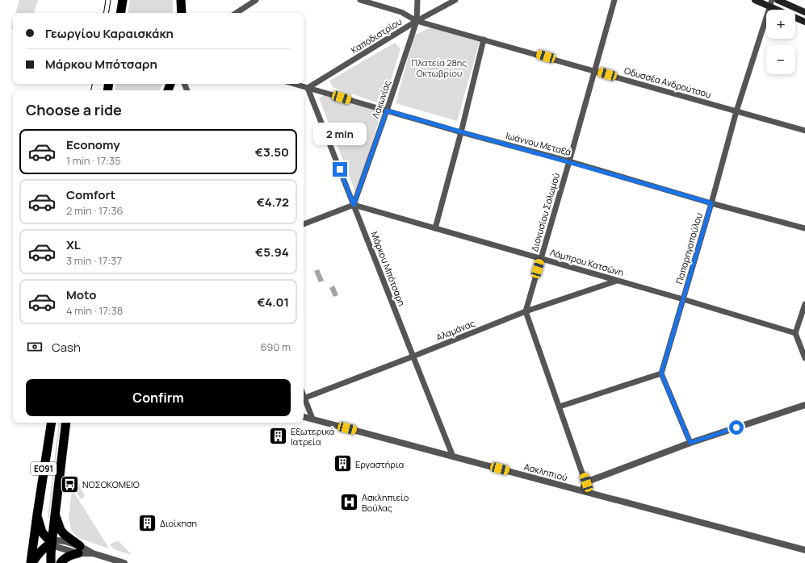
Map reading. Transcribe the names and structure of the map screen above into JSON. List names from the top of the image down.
{
  "streets": {
    "highway": ["ΕΟ91"],
    "street": [
      "Καποδιστρίου",
      "Οδυσσέα Ανδρούτσου",
      "Λακωνίας",
      "Ιωάννου Μεταξά",
      "Διονυσίου Σολωμού",
      "Παπαρηγοπούλου",
      "Λάμπρου Κατσώνη",
      "Μάρκου Μπότσαρη",
      "Αλαμάνας",
      "Ασκληπιού"
    ]
  },
  "crossings": [
    ["Καποδιστρίου", "Οδυσσέα Ανδρούτσου"],
    ["Καποδιστρίου", "Λακωνίας"],
    ["Καποδιστρίου", "Ιωάννου Μεταξά"],
    ["Καποδιστρίου", "Μάρκου Μπότσαρη"],
    ["Οδυσσέα Ανδρούτσου", "Λακωνίας"],
    ["Οδυσσέα Ανδρούτσου", "Διονυσίου Σολωμού"],
    ["Οδυσσέα Ανδρούτσου", "Παπαρηγοπούλου"],
    ["Λακωνίας", "Ιωάννου Μεταξά"],
    ["Λακωνίας", "Λάμπρου Κατσώνη"],
    ["Λακωνίας", "Μάρκου Μπότσαρη"],
    ["Ιωάννου Μεταξά", "Διονυσίου Σολωμού"],
    ["Ιωάννου Μεταξά", "Παπαρηγοπούλου"],
    ["Ιωάννου Μεταξά", "Μάρκου Μπότσαρη"],
    ["Διονυσίου Σολωμού", "Λάμπρου Κατσώνη"],
    ["Διονυσίου Σολωμού", "Αλαμάνας"],
    ["Παπαρηγοπούλου", "Λάμπρου Κατσώνη"],
    ["Λάμπρου Κατσώνη", "Μάρκου Μπότσαρη"],
    ["Λάμπρου Κατσώνη", "Αλαμάνας"],
    ["Μάρκου Μπότσαρη", "Αλαμάνας"],
    ["Μάρκου Μπότσαρη", "Ασκληπιού"]
  ],
  "parks": ["Πλατεία 28ης Οκτωβρίου"],
  "places": {
    "building": ["Εξωτερικά Ιατρεία", "Εργαστήρια", "Διοίκηση"],
    "bus stop": ["ΝΟΣΟΚΟΜΕΙΟ"],
    "hospital": ["Ασκληπιείο Βούλας"]
  },
  "page": {
    "map_buttons": ["+", "−"],
    "banner": ["Γεωργίου Καραισκάκη", "Μάρκου Μπότσαρη"],
    "heading": "Choose a ride",
    "bubble": "2 min",
    "list": [
      {
        "name": "Economy",
        "note": "1 min · 17:35",
        "value": "€3.50"
      },
      {
        "name": "Comfort",
        "note": "2 min · 17:36",
        "value": "€4.72"
      },
      {
        "name": "XL",
        "note": "3 min · 17:37",
        "value": "€5.94"
      },
      {
        "name": "Moto",
        "note": "4 min · 17:38",
        "value": "€4.01"
      }
    ],
    "pay": ["Cash", "690 m"],
    "buttons": "Confirm"
  }
}
